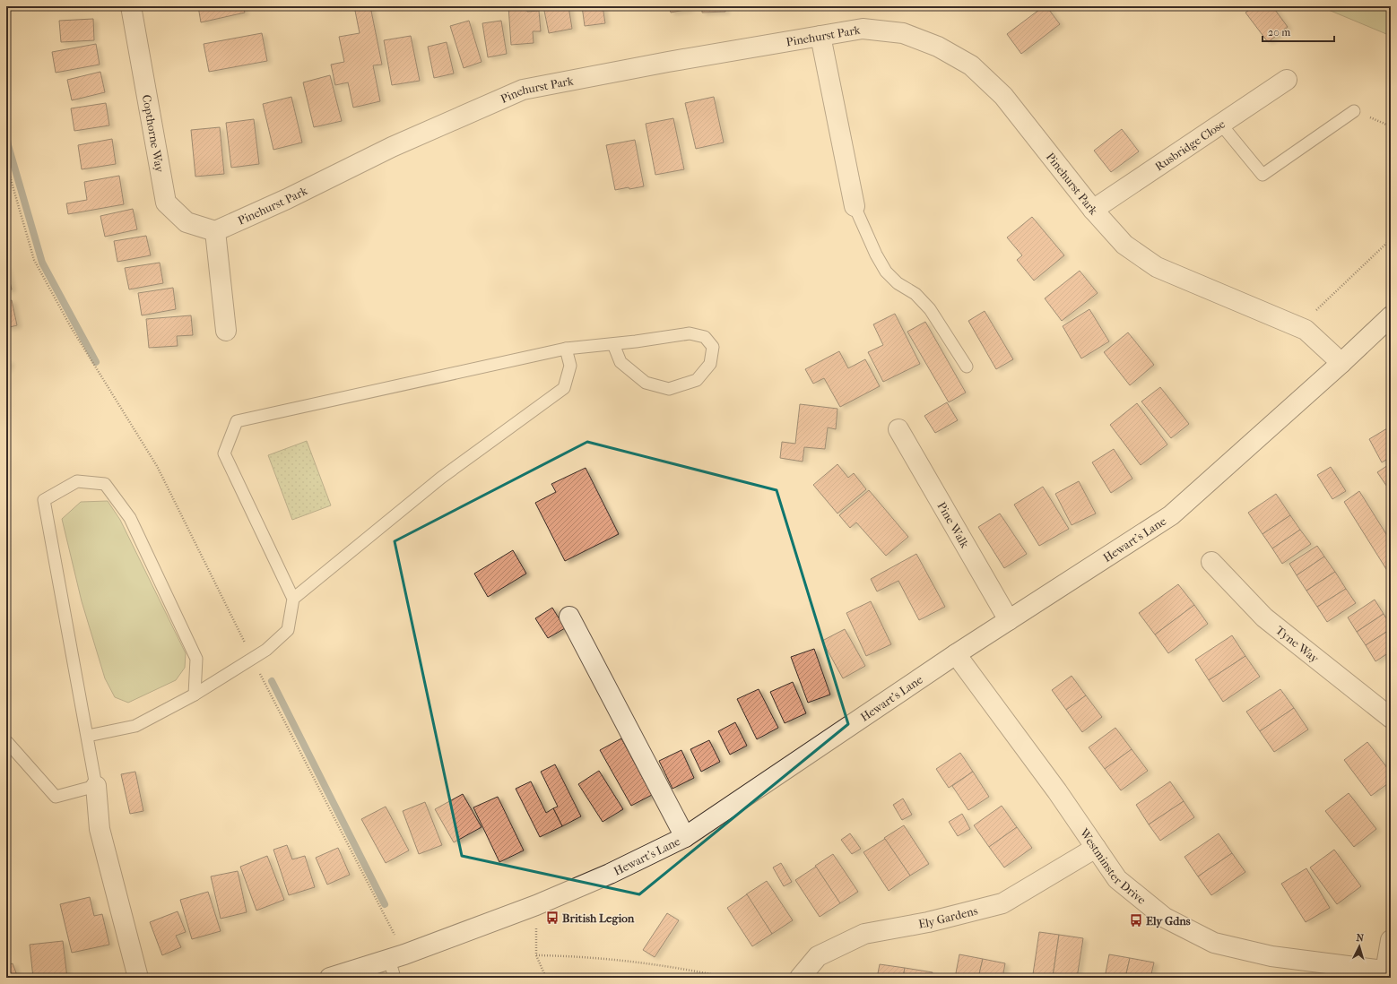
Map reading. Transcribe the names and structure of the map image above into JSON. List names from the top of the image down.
{
  "streets": {
    "street": [
      "Pinehurst Park",
      "Copthorne Way",
      "Rusbridge Close",
      "Pine Walk",
      "Hewart's Lane",
      "Tyne Way",
      "Westminster Drive",
      "Ely Gardens"
    ]
  },
  "crossings": [
    ["Pinehurst Park", "Copthorne Way"],
    ["Pinehurst Park", "Rusbridge Close"],
    ["Pinehurst Park", "Hewart's Lane"],
    ["Pine Walk", "Hewart's Lane"],
    ["Hewart's Lane", "Westminster Drive"],
    ["Westminster Drive", "Ely Gardens"]
  ],
  "places": {
    "bus stop": ["British Legion", "Ely Gdns"]
  },
  "scale_bar": "20 m",
  "north": "top"
}
